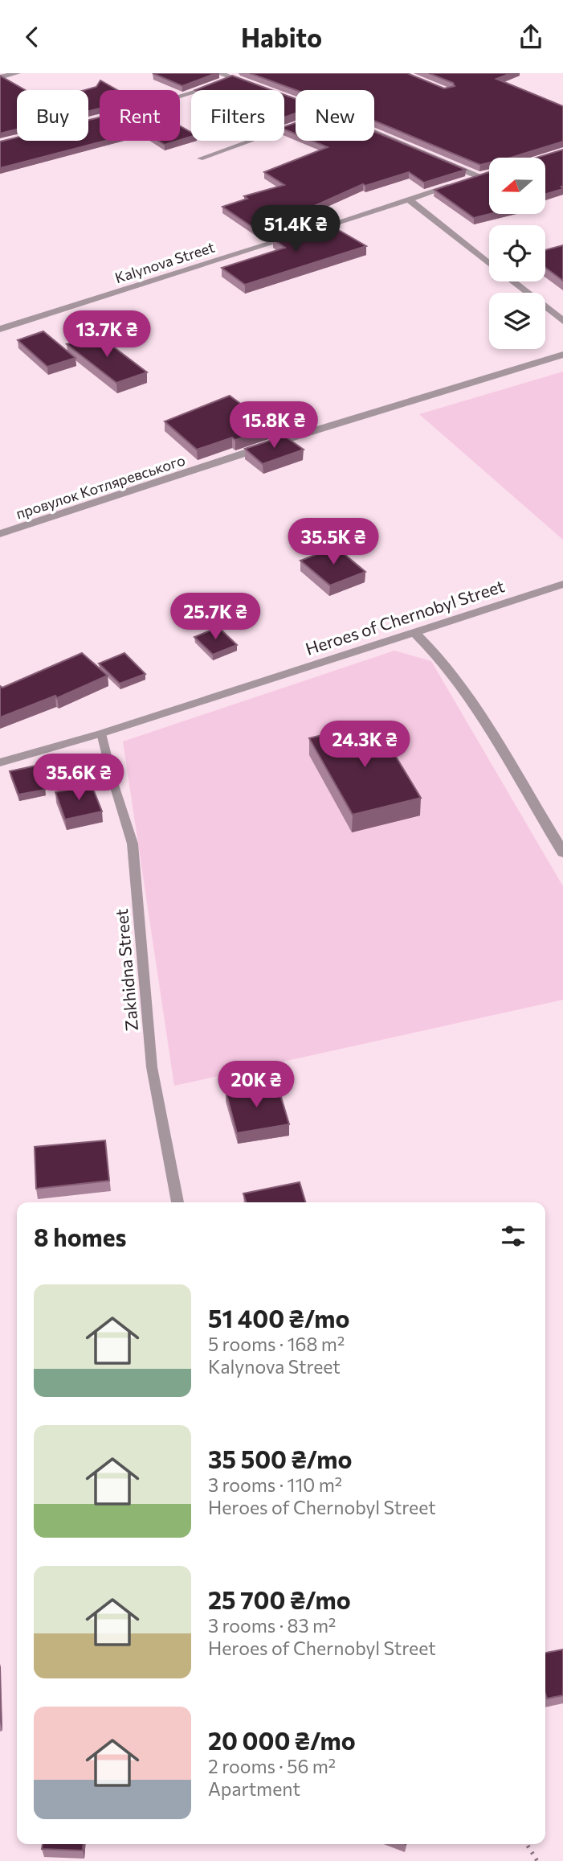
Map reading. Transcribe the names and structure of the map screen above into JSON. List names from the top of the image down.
{
  "streets": {
    "street": ["Kalynova Street", "провулок Котляревського", "Heroes of Chernobyl Street"],
    "lane": ["Zakhidna Street"]
  },
  "crossings": [
    ["Heroes of Chernobyl Street", "Zakhidna Street"]
  ],
  "north": "left",
  "page": {
    "header": "Habito",
    "chip": [
      "Buy",
      "Rent",
      "Filters",
      "New"
    ],
    "price": [
      "51.4K ₴",
      "13.7K ₴",
      "15.8K ₴",
      "35.5K ₴",
      "25.7K ₴",
      "24.3K ₴",
      "35.6K ₴",
      "20K ₴"
    ],
    "heading": "8 homes",
    "list": [
      {
        "name": "51 400 ₴/mo",
        "note": "5 rooms · 168 m² · Kalynova Street"
      },
      {
        "name": "35 500 ₴/mo",
        "note": "3 rooms · 110 m² · Heroes of Chernobyl Street"
      },
      {
        "name": "25 700 ₴/mo",
        "note": "3 rooms · 83 m² · Heroes of Chernobyl Street"
      },
      {
        "name": "20 000 ₴/mo",
        "note": "2 rooms · 56 m² · Apartment"
      }
    ]
  }
}
